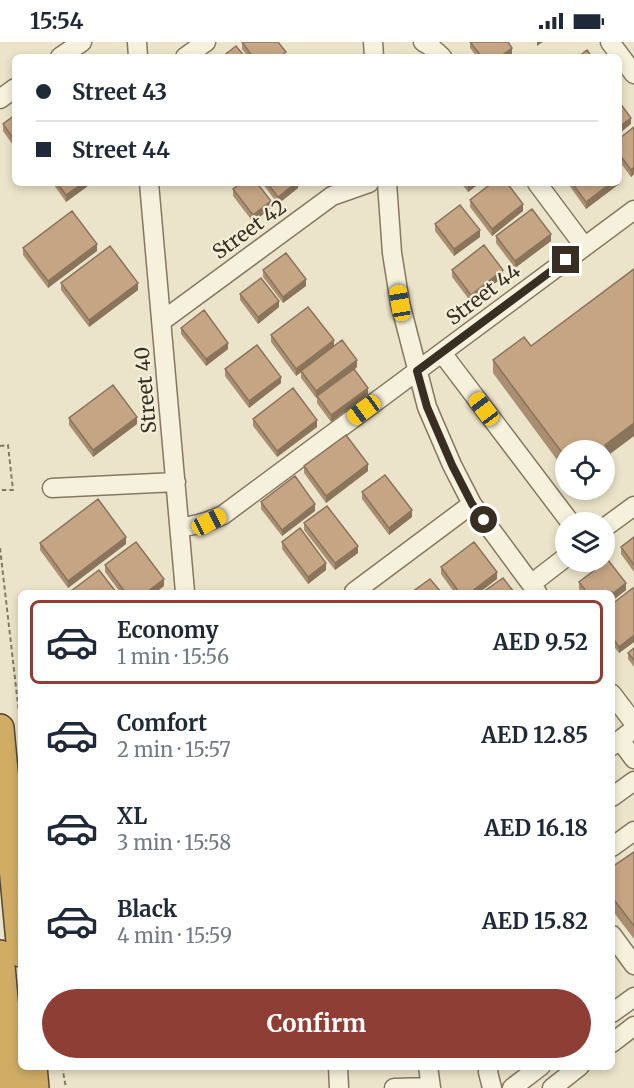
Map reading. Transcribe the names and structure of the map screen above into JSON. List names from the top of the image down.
{
  "streets": {
    "street": ["Street 42", "Street 44", "Street 40"]
  },
  "crossings": [
    ["Street 42", "Street 40"],
    ["Street 44", "Street 40"]
  ],
  "page": {
    "status": "15:54",
    "banner": ["Street 43", "Street 44"],
    "list": [
      {
        "name": "Economy",
        "note": "1 min · 15:56",
        "value": "AED 9.52"
      },
      {
        "name": "Comfort",
        "note": "2 min · 15:57",
        "value": "AED 12.85"
      },
      {
        "name": "XL",
        "note": "3 min · 15:58",
        "value": "AED 16.18"
      },
      {
        "name": "Black",
        "note": "4 min · 15:59",
        "value": "AED 15.82"
      }
    ],
    "buttons": "Confirm"
  }
}
